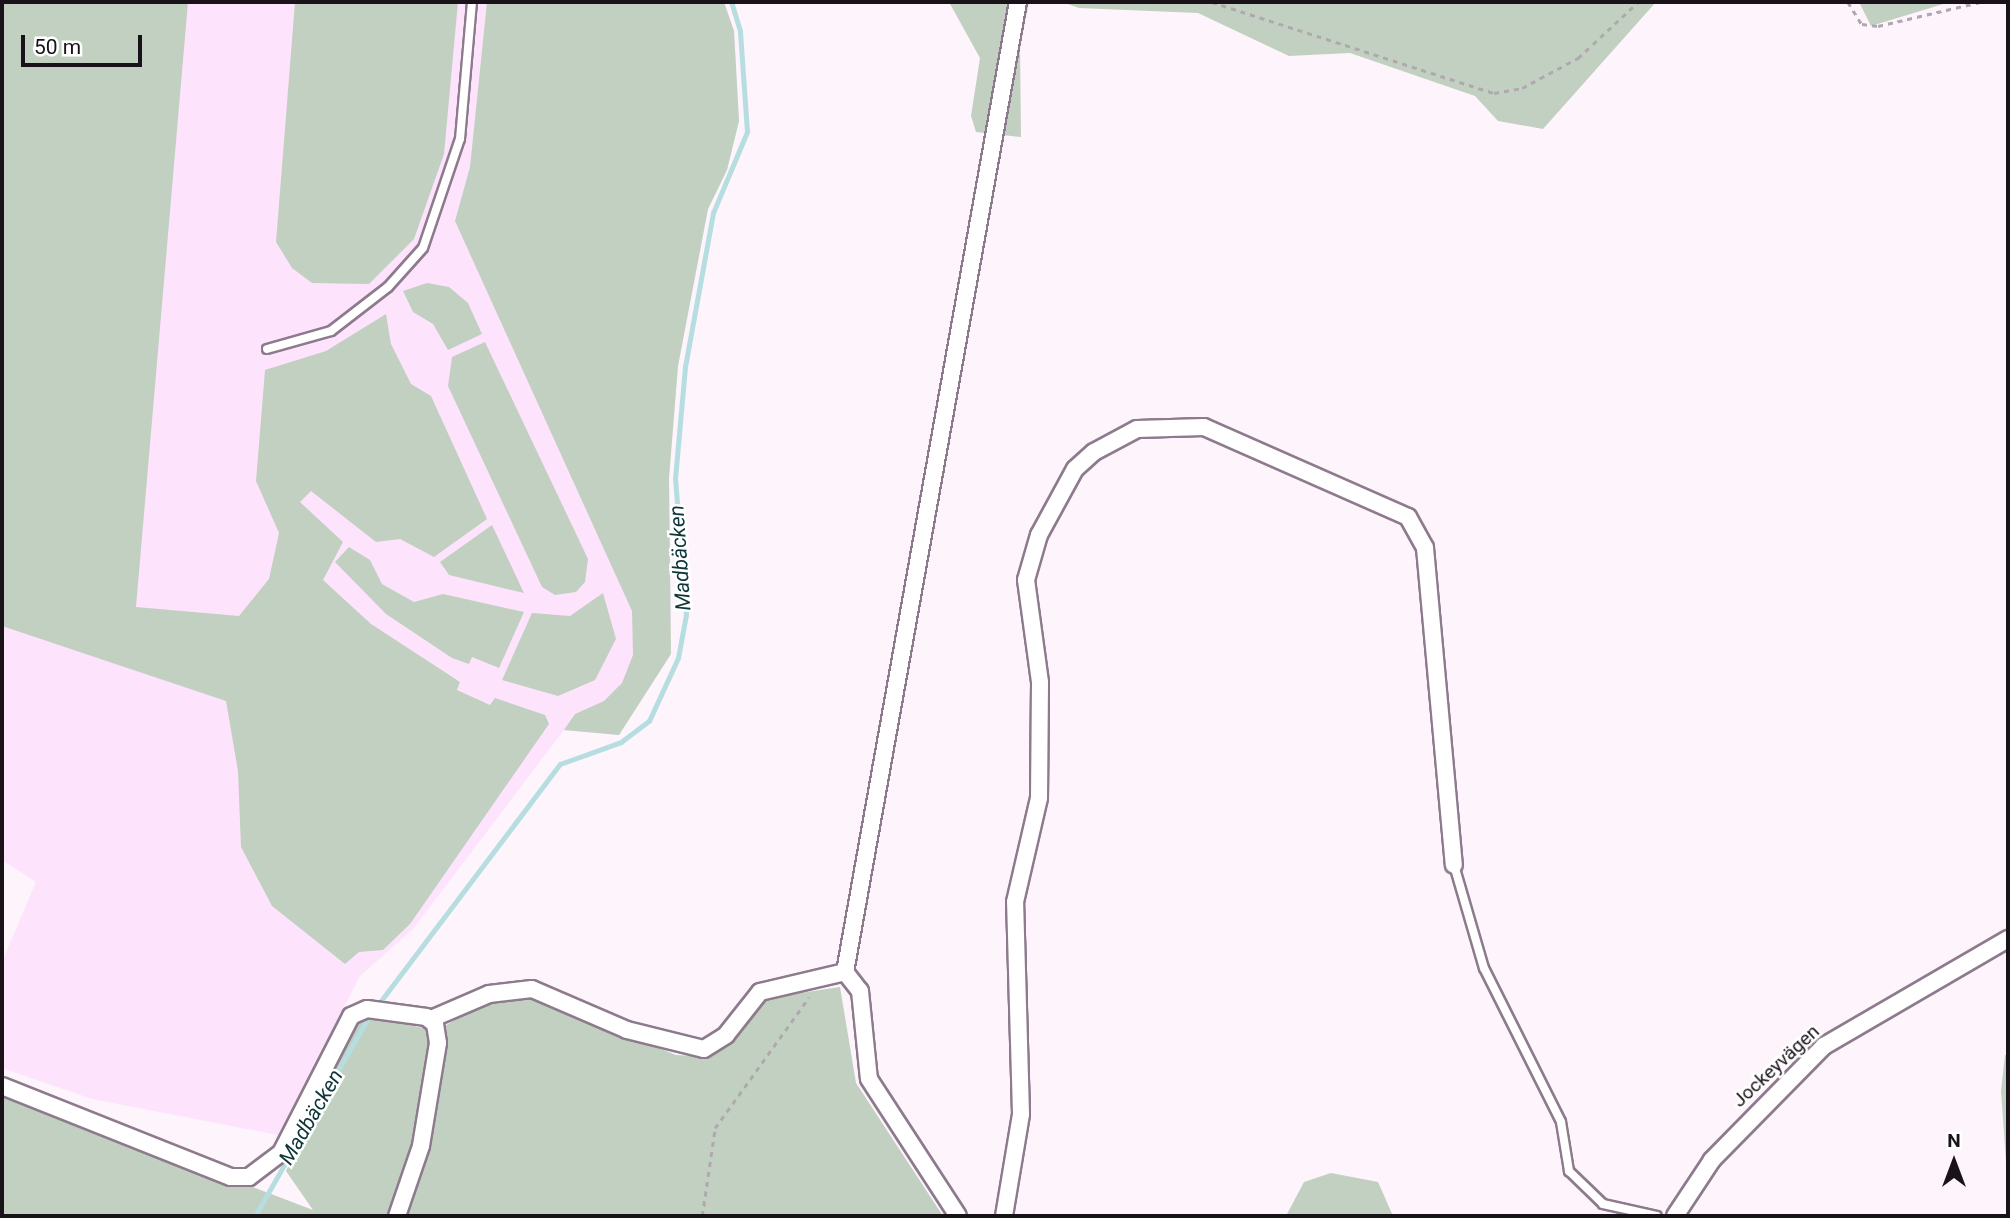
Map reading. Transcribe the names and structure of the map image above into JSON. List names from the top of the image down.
{
  "streets": {
    "street": ["Jockeyvägen"]
  },
  "water": ["Madbäcken"],
  "scale_bar": "50 m",
  "north": "top"
}
